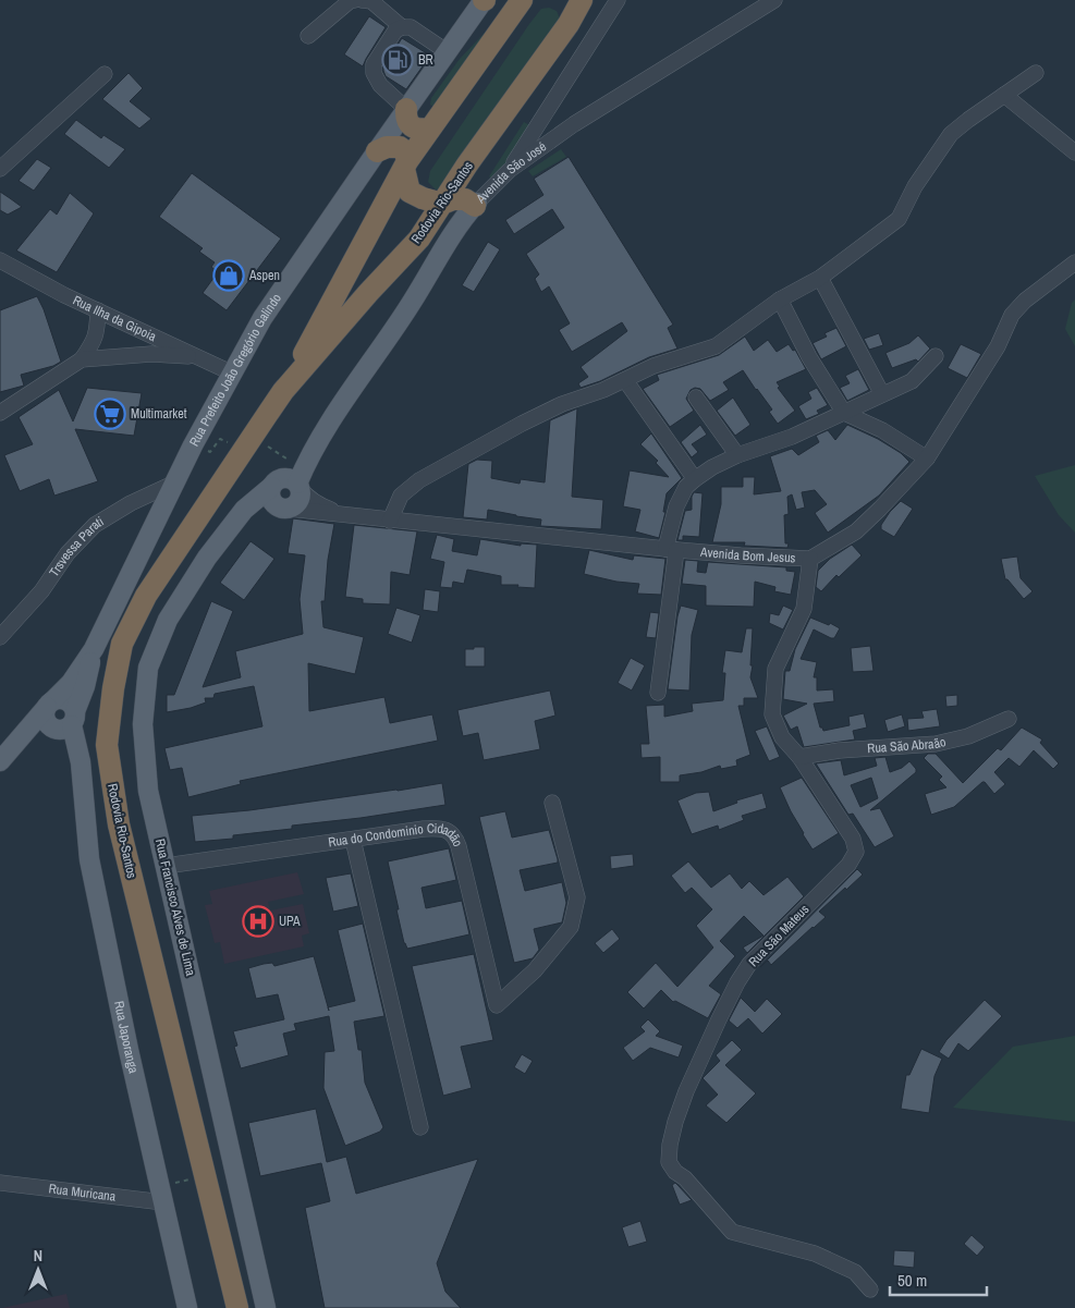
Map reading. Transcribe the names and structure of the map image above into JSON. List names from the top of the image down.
{
  "streets": {
    "highway": ["Rodovia Rio-Santos"],
    "main road": [
      "Avenida São José",
      "Rua Prefeito João Gregório Galindo",
      "Rua Francisco Alves de Lima",
      "Rua Japoranga"
    ],
    "street": [
      "Rua Ilha da Gipoia",
      "Trsvessa Parati",
      "Avenida Bom Jesus",
      "Rua São Abraão",
      "Rua do Condominio Cidadão",
      "Rua São Mateus",
      "Rua Muricana"
    ]
  },
  "crossings": [
    ["Avenida São José", "Avenida Bom Jesus"],
    ["Avenida São José", "Rua Francisco Alves de Lima"],
    ["Rua Ilha da Gipoia", "Rua Prefeito João Gregório Galindo"],
    ["Rua Prefeito João Gregório Galindo", "Trsvessa Parati"],
    ["Rua Prefeito João Gregório Galindo", "Rua Japoranga"],
    ["Avenida Bom Jesus", "Rua Francisco Alves de Lima"],
    ["Avenida Bom Jesus", "Rua São Mateus"],
    ["Rua São Abraão", "Rua São Mateus"],
    ["Rua do Condominio Cidadão", "Rua Francisco Alves de Lima"],
    ["Rua Japoranga", "Rua Muricana"]
  ],
  "places": {
    "fuel station": ["BR"],
    "shop": ["Aspen"],
    "supermarket": ["Multimarket"],
    "hospital": ["UPA"]
  },
  "scale_bar": "50 m",
  "north": "top"
}
